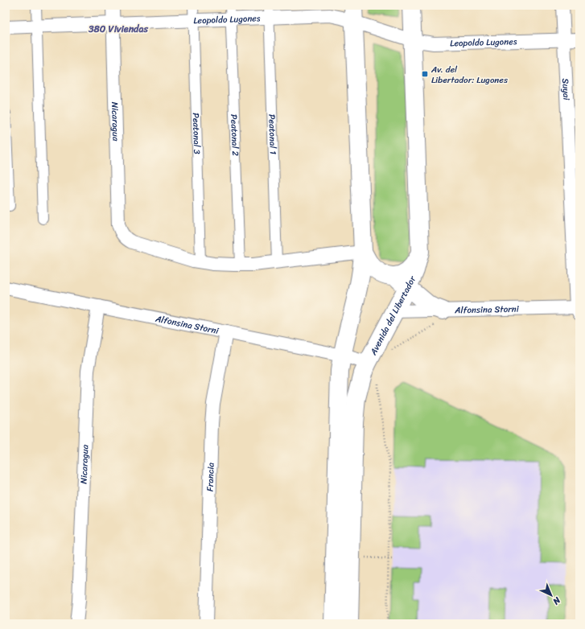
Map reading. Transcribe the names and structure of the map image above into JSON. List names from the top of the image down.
{
  "streets": {
    "main road": ["Avenida del Libertador"],
    "street": [
      "Leopoldo Lugones",
      "Suyai",
      "Nicaragua",
      "Peatonal 3",
      "Peatonal 1",
      "Peatonal 2",
      "Alfonsina Storni",
      "Francia"
    ]
  },
  "crossings": [
    ["Leopoldo Lugones", "Suyai"],
    ["Leopoldo Lugones", "Nicaragua"],
    ["Leopoldo Lugones", "Peatonal 3"],
    ["Leopoldo Lugones", "Peatonal 1"],
    ["Leopoldo Lugones", "Peatonal 2"],
    ["Leopoldo Lugones", "Avenida del Libertador"],
    ["Suyai", "Alfonsina Storni"],
    ["Nicaragua", "Peatonal 3"],
    ["Nicaragua", "Alfonsina Storni"],
    ["Alfonsina Storni", "Avenida del Libertador"],
    ["Alfonsina Storni", "Francia"]
  ],
  "districts": ["380 Viviendas"],
  "places": {
    "transit": ["Av. del Libertador: Lugones"]
  },
  "north": "bottom right"
}
